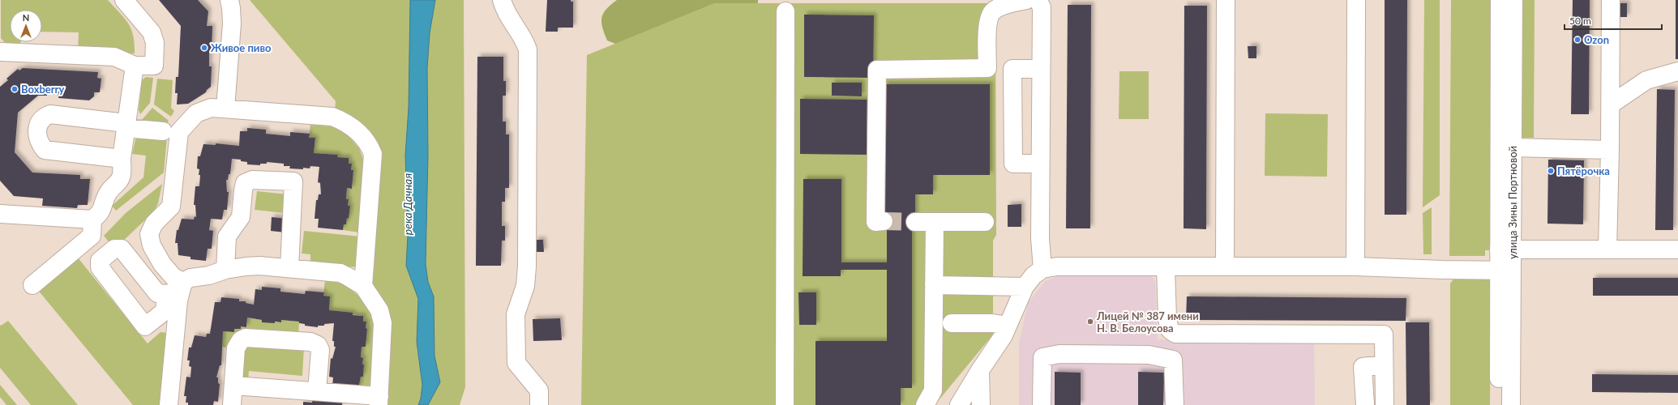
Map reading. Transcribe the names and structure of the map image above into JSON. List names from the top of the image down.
{
  "streets": {
    "main road": ["улица Зины Портновой"]
  },
  "water": ["река Дачная"],
  "places": [
    "Ozon",
    "Живое пиво",
    "Boxberry",
    "Пятёрочка",
    "Лицей № 387 имени Н. В. Белоусова"
  ],
  "scale_bar": "50 m",
  "north": "top"
}
